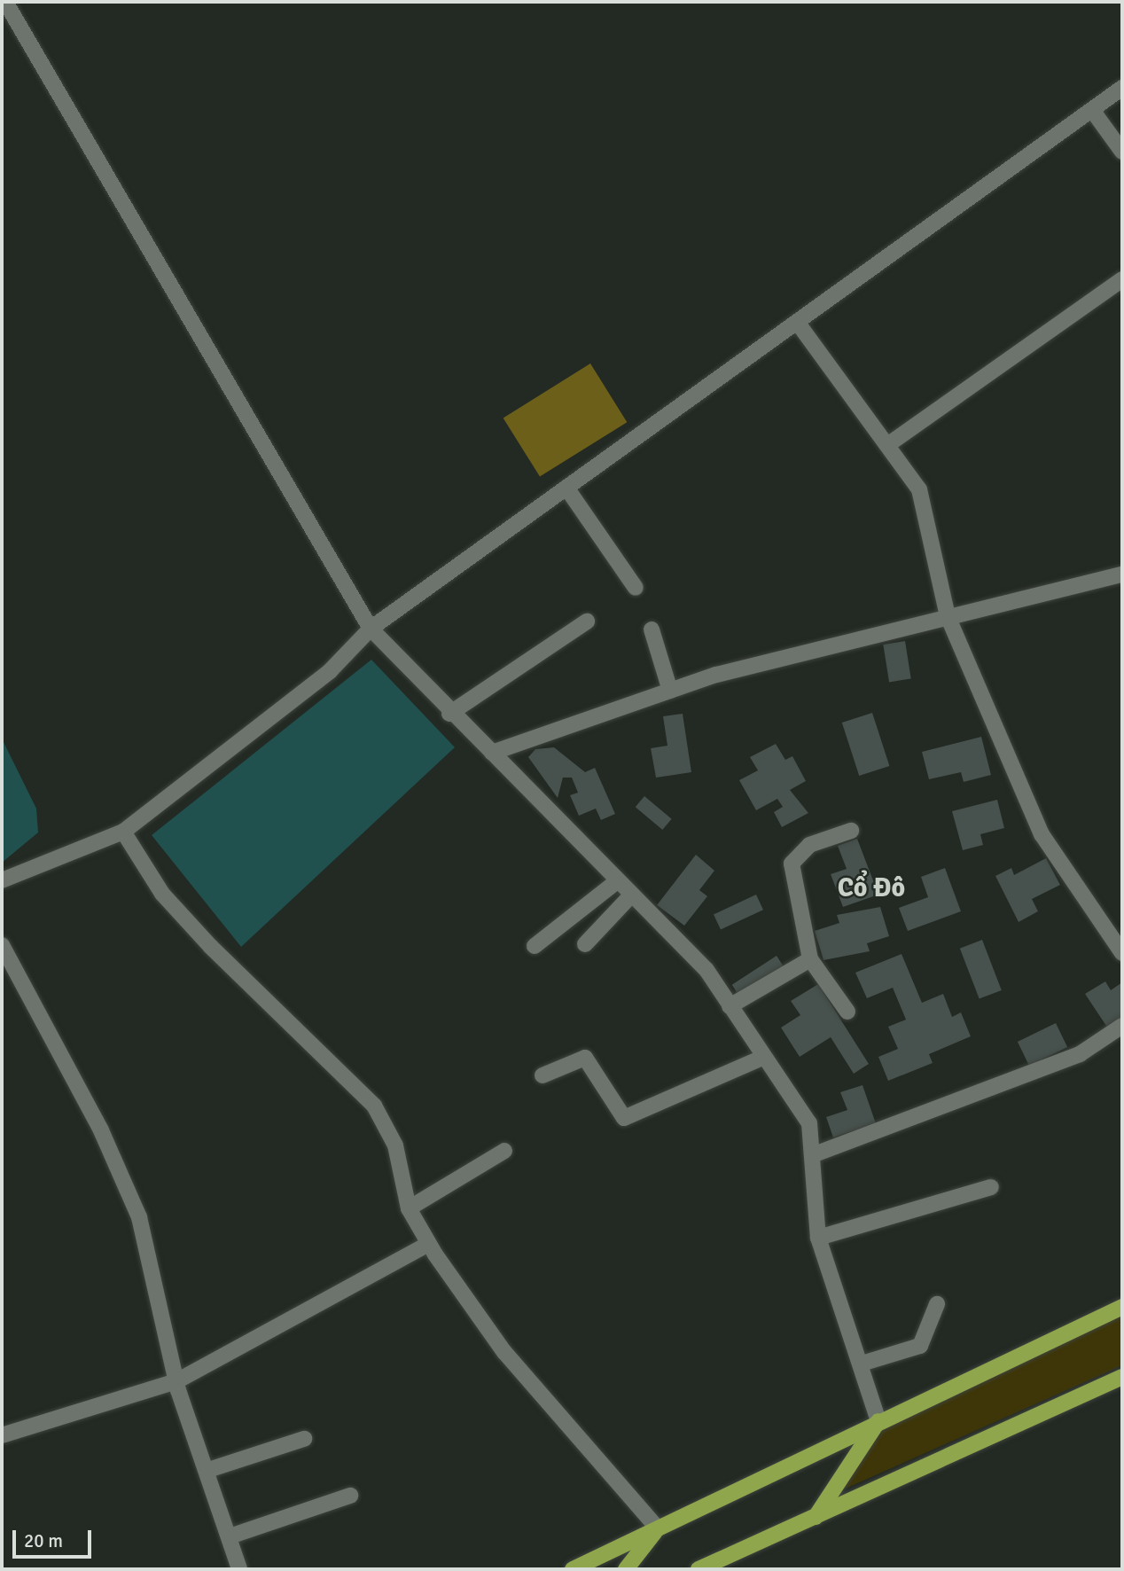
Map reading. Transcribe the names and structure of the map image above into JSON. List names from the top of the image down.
{
  "districts": ["Cổ Đô"],
  "scale_bar": "20 m"
}
